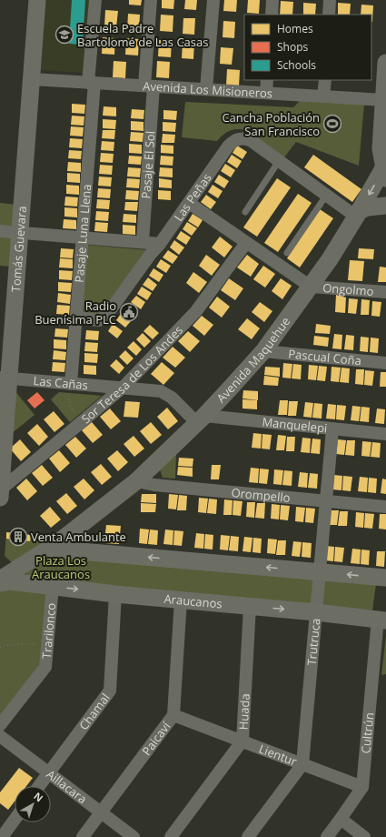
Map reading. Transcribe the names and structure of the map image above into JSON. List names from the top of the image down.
{
  "streets": {
    "main road": ["Tomás Guevara", "Avenida Maquehue", "Araucanos"],
    "street": [
      "Avenida Los Misioneros",
      "Pasaje El Sol",
      "Las Peñas",
      "Pasaje Luna Llena",
      "Ongolmo",
      "Pascual Coña",
      "Sor Teresa de Los Andes",
      "Las Cañas",
      "Manquelepi",
      "Orompello",
      "Trarilonco",
      "Trutruca",
      "Chamal",
      "Huada",
      "Cultrún",
      "Paicaví",
      "Lientur",
      "Aillacara"
    ]
  },
  "crossings": [
    ["Avenida Los Misioneros", "Pasaje El Sol"],
    ["Avenida Los Misioneros", "Pasaje Luna Llena"],
    ["Avenida Los Misioneros", "Tomás Guevara"],
    ["Avenida Los Misioneros", "Avenida Maquehue"],
    ["Las Peñas", "Pasaje Luna Llena"],
    ["Las Peñas", "Avenida Maquehue"],
    ["Pasaje Luna Llena", "Las Cañas"],
    ["Tomás Guevara", "Sor Teresa de Los Andes"],
    ["Tomás Guevara", "Las Cañas"],
    ["Ongolmo", "Avenida Maquehue"],
    ["Pascual Coña", "Avenida Maquehue"],
    ["Avenida Maquehue", "Las Cañas"],
    ["Avenida Maquehue", "Manquelepi"],
    ["Avenida Maquehue", "Orompello"],
    ["Sor Teresa de Los Andes", "Las Cañas"],
    ["Las Cañas", "Manquelepi"],
    ["Manquelepi", "Trutruca"],
    ["Orompello", "Trutruca"],
    ["Araucanos", "Trarilonco"],
    ["Araucanos", "Trutruca"],
    ["Araucanos", "Chamal"],
    ["Araucanos", "Huada"],
    ["Araucanos", "Cultrún"],
    ["Araucanos", "Paicaví"],
    ["Trutruca", "Lientur"],
    ["Chamal", "Aillacara"],
    ["Huada", "Lientur"],
    ["Cultrún", "Lientur"],
    ["Paicaví", "Lientur"],
    ["Paicaví", "Aillacara"]
  ],
  "parks": ["Plaza Los Araucanos"],
  "places": {
    "school or university": ["Escuela Padre Bartolomé de Las Casas"],
    "sports": ["Cancha Población San Francisco"],
    "public building": ["Radio Buenísima PLC"],
    "building": ["Venta Ambulante"]
  },
  "legend": ["Homes", "Shops", "Schools"],
  "north": "top right"
}
